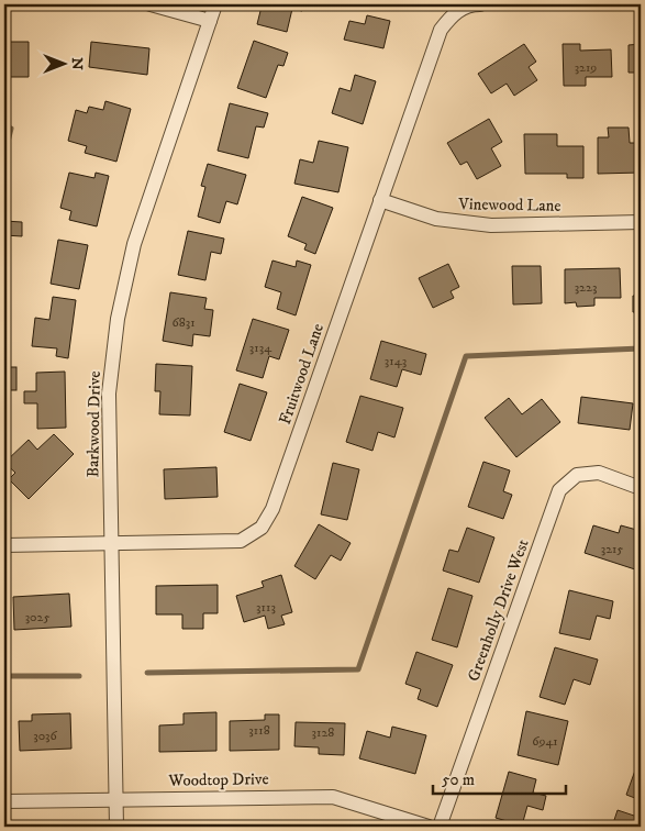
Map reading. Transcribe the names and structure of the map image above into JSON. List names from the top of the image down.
{
  "streets": {
    "street": [
      "Vinewood Lane",
      "Fruitwood Lane",
      "Barkwood Drive",
      "Greenholly Drive West",
      "Woodtop Drive"
    ]
  },
  "crossings": [
    ["Vinewood Lane", "Fruitwood Lane"],
    ["Fruitwood Lane", "Barkwood Drive"],
    ["Barkwood Drive", "Woodtop Drive"]
  ],
  "house_numbers": [
    "3219",
    "3223",
    "6831",
    "3134",
    "3143",
    "3215",
    "3113",
    "3025",
    "3118",
    "3128",
    "3036",
    "6941"
  ],
  "scale_bar": "50 m",
  "north": "right"
}
